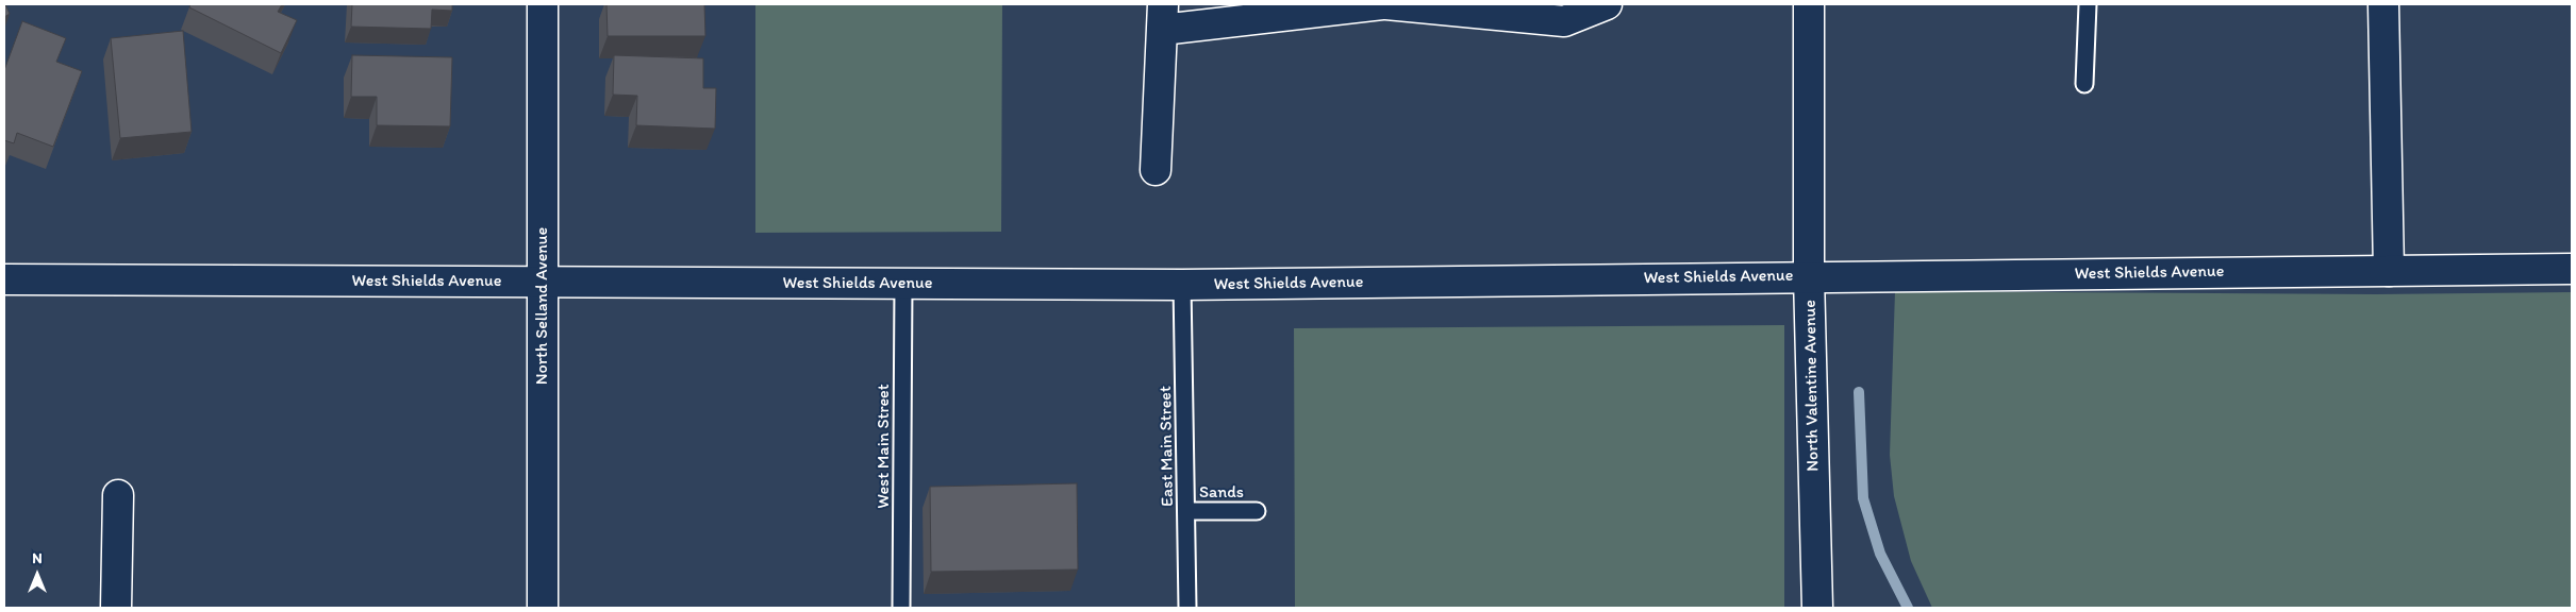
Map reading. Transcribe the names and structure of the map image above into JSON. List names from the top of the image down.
{
  "streets": {
    "street": ["West Shields Avenue", "North Selland Avenue", "North Valentine Avenue"],
    "lane": ["West Main Street", "East Main Street", "Sands"]
  },
  "crossings": [
    ["West Shields Avenue", "North Selland Avenue"],
    ["West Shields Avenue", "North Valentine Avenue"],
    ["West Shields Avenue", "West Main Street"],
    ["West Shields Avenue", "East Main Street"],
    ["East Main Street", "Sands"]
  ],
  "north": "top"
}
